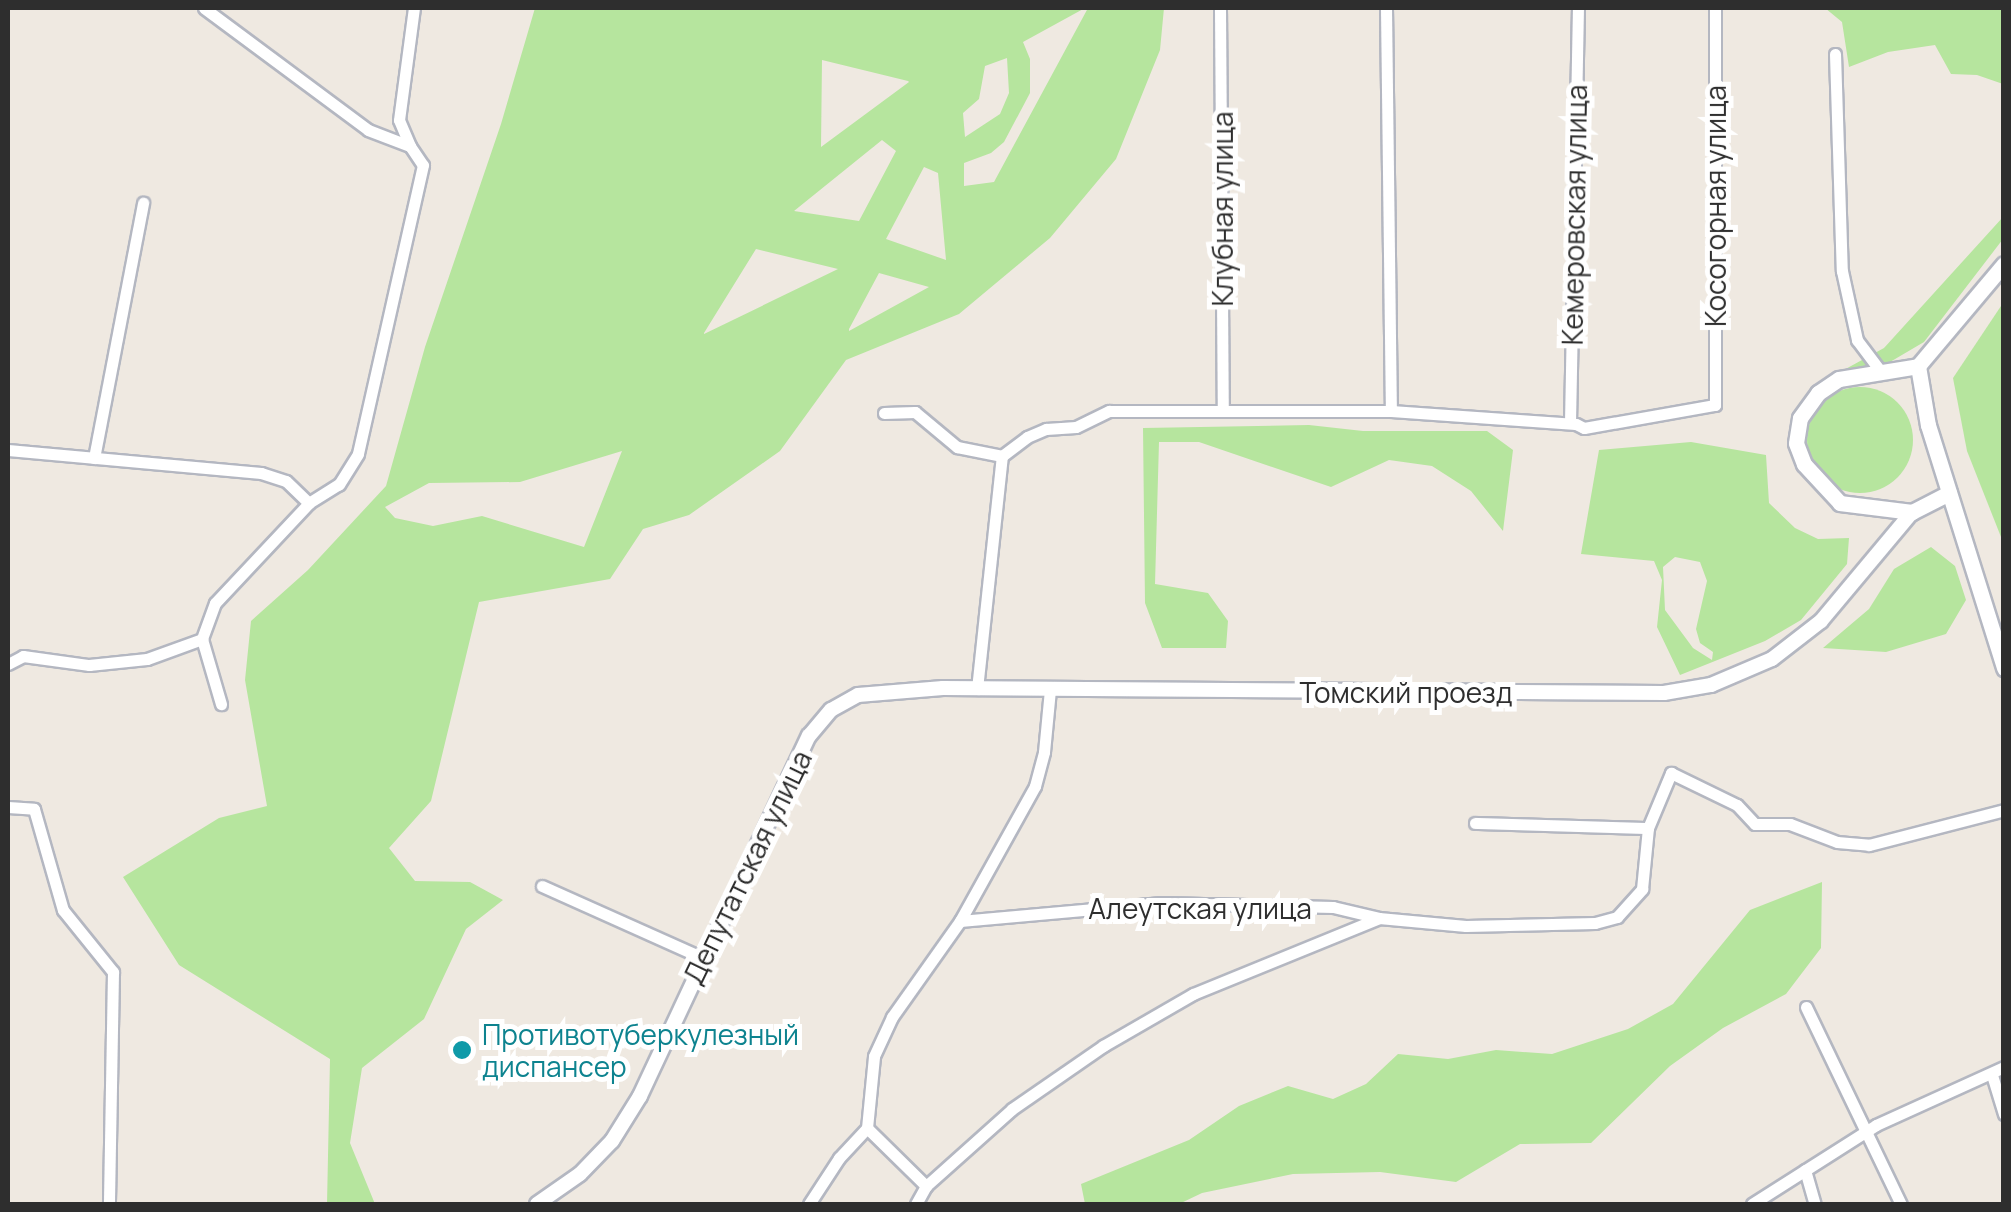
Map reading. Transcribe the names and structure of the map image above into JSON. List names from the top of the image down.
{
  "streets": {
    "street": [
      "Косогорная улица",
      "Клубная улица",
      "Кемеровская улица",
      "Томский проезд",
      "Депутатская улица",
      "Алеутская улица"
    ]
  },
  "crossings": [
    ["Косогорная улица", "Кемеровская улица"],
    ["Томский проезд", "Депутатская улица"]
  ],
  "places": ["Противотуберкулезный диспансер"]
}
